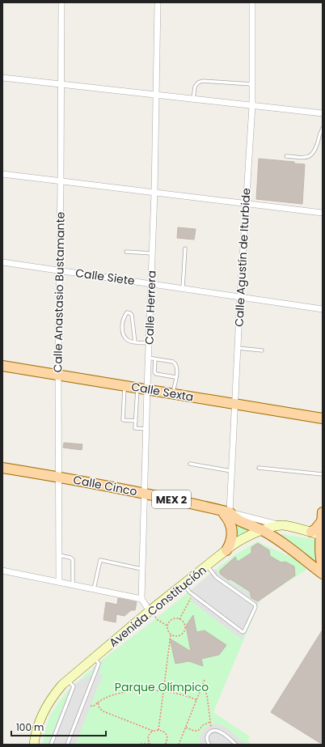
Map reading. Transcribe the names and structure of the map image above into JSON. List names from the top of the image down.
{
  "streets": {
    "main road": [
      "Calle Sexta",
      "Calle Cinco",
      "MEX 2",
      "Avenida Constitución"
    ],
    "street": [
      "Calle Agustín de Iturbide",
      "Calle Siete",
      "Calle Anastasio Bustamante",
      "Calle Herrera"
    ]
  },
  "crossings": [
    ["Calle Agustín de Iturbide", "Calle Siete"],
    ["Calle Agustín de Iturbide", "Calle Sexta"],
    ["Calle Agustín de Iturbide", "Calle Cinco"],
    ["Calle Siete", "Calle Anastasio Bustamante"],
    ["Calle Siete", "Calle Herrera"],
    ["Calle Anastasio Bustamante", "Calle Sexta"],
    ["Calle Anastasio Bustamante", "Calle Cinco"],
    ["Calle Herrera", "Calle Sexta"],
    ["Calle Herrera", "Calle Cinco"],
    ["Calle Cinco", "Avenida Constitución"]
  ],
  "parks": ["Parque Olímpico"],
  "scale_bar": "100 m"
}
